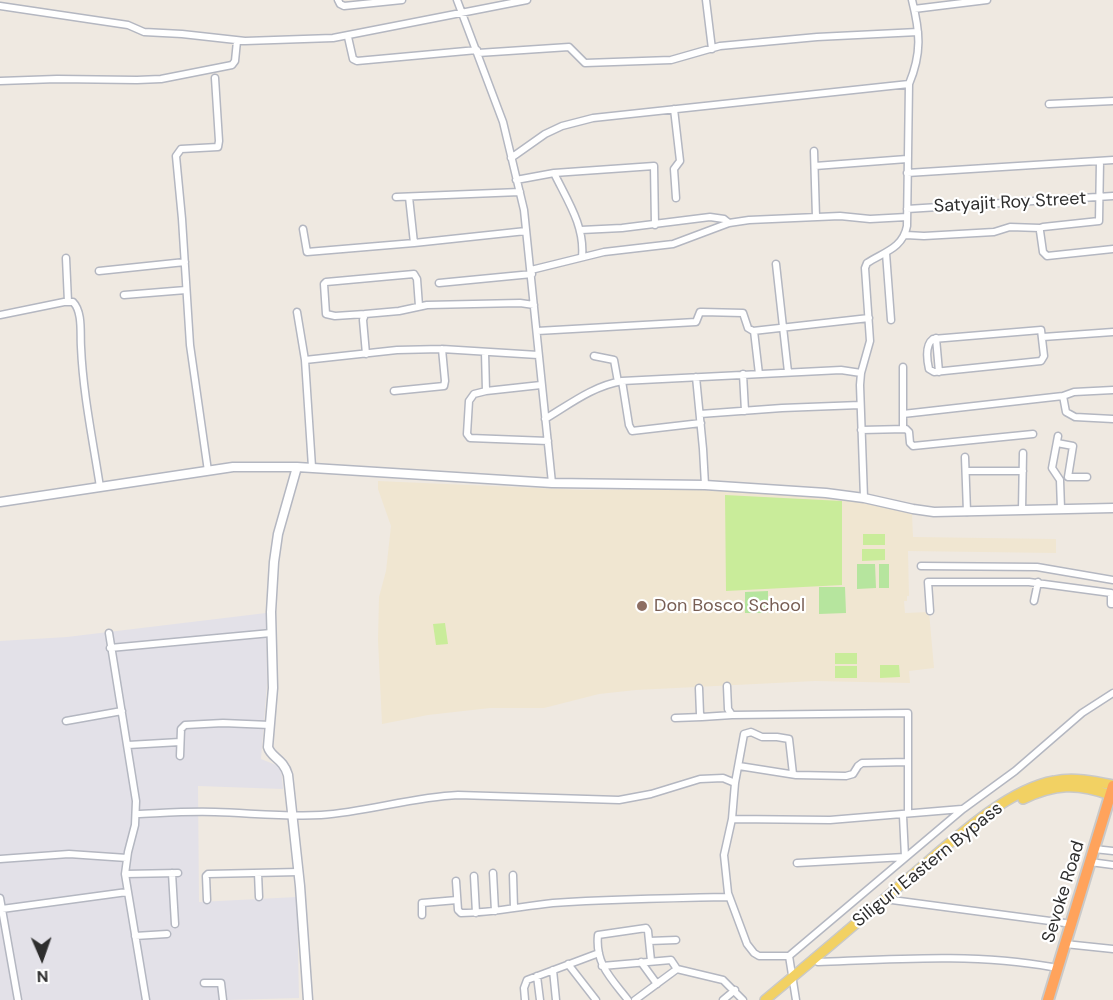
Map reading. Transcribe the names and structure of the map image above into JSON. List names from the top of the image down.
{
  "streets": {
    "highway": ["Sevoke Road"],
    "main road": ["Siliguri Eastern Bypass"],
    "street": ["Satyajit Roy Street"]
  },
  "places": ["Don Bosco School"],
  "north": "bottom"
}
